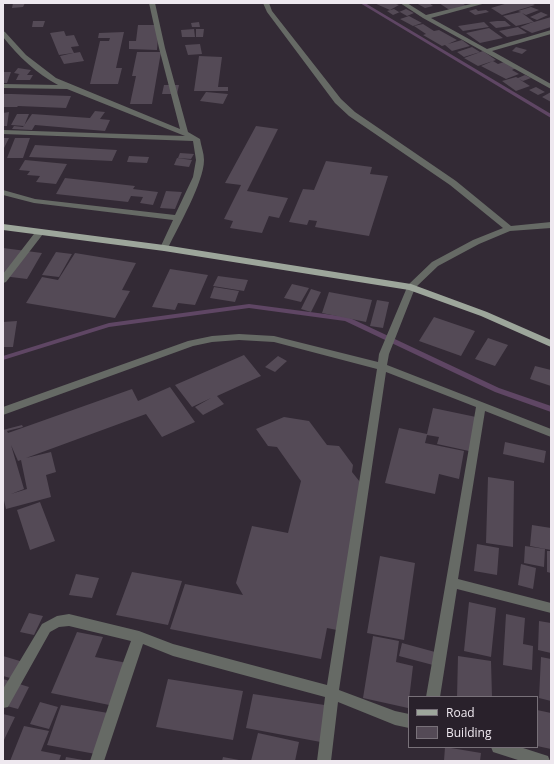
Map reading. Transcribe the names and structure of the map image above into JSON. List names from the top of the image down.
{
  "legend": ["Road", "Building"]
}
